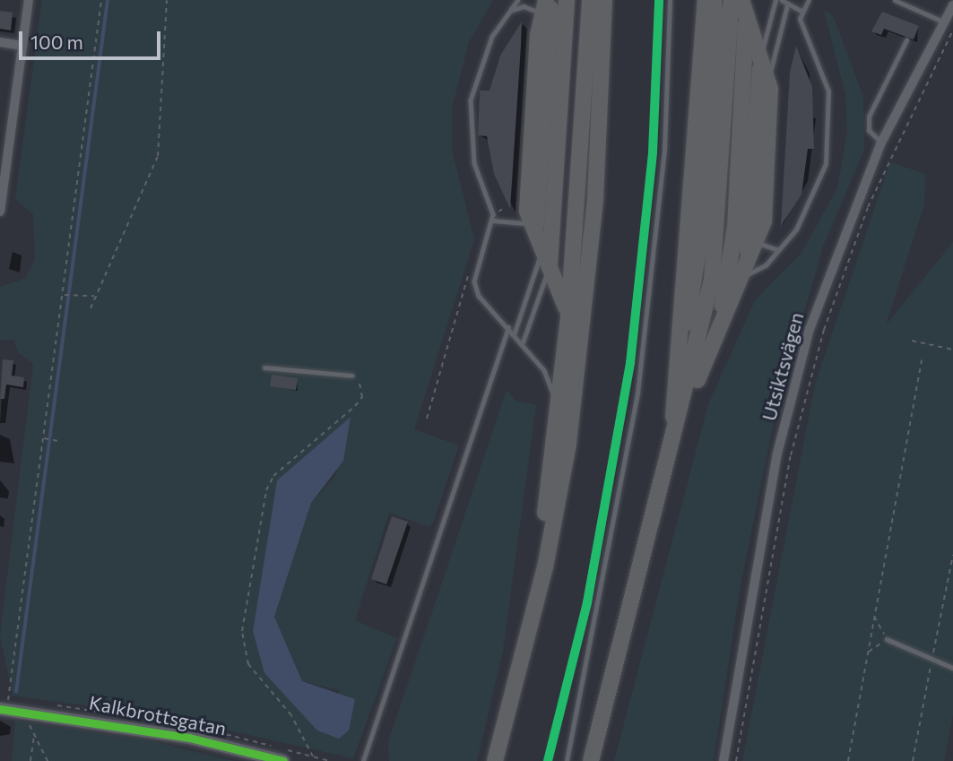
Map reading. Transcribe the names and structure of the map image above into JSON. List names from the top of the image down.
{
  "streets": {
    "street": ["Utsiktsvägen", "Kalkbrottsgatan"]
  },
  "scale_bar": "100 m"
}
